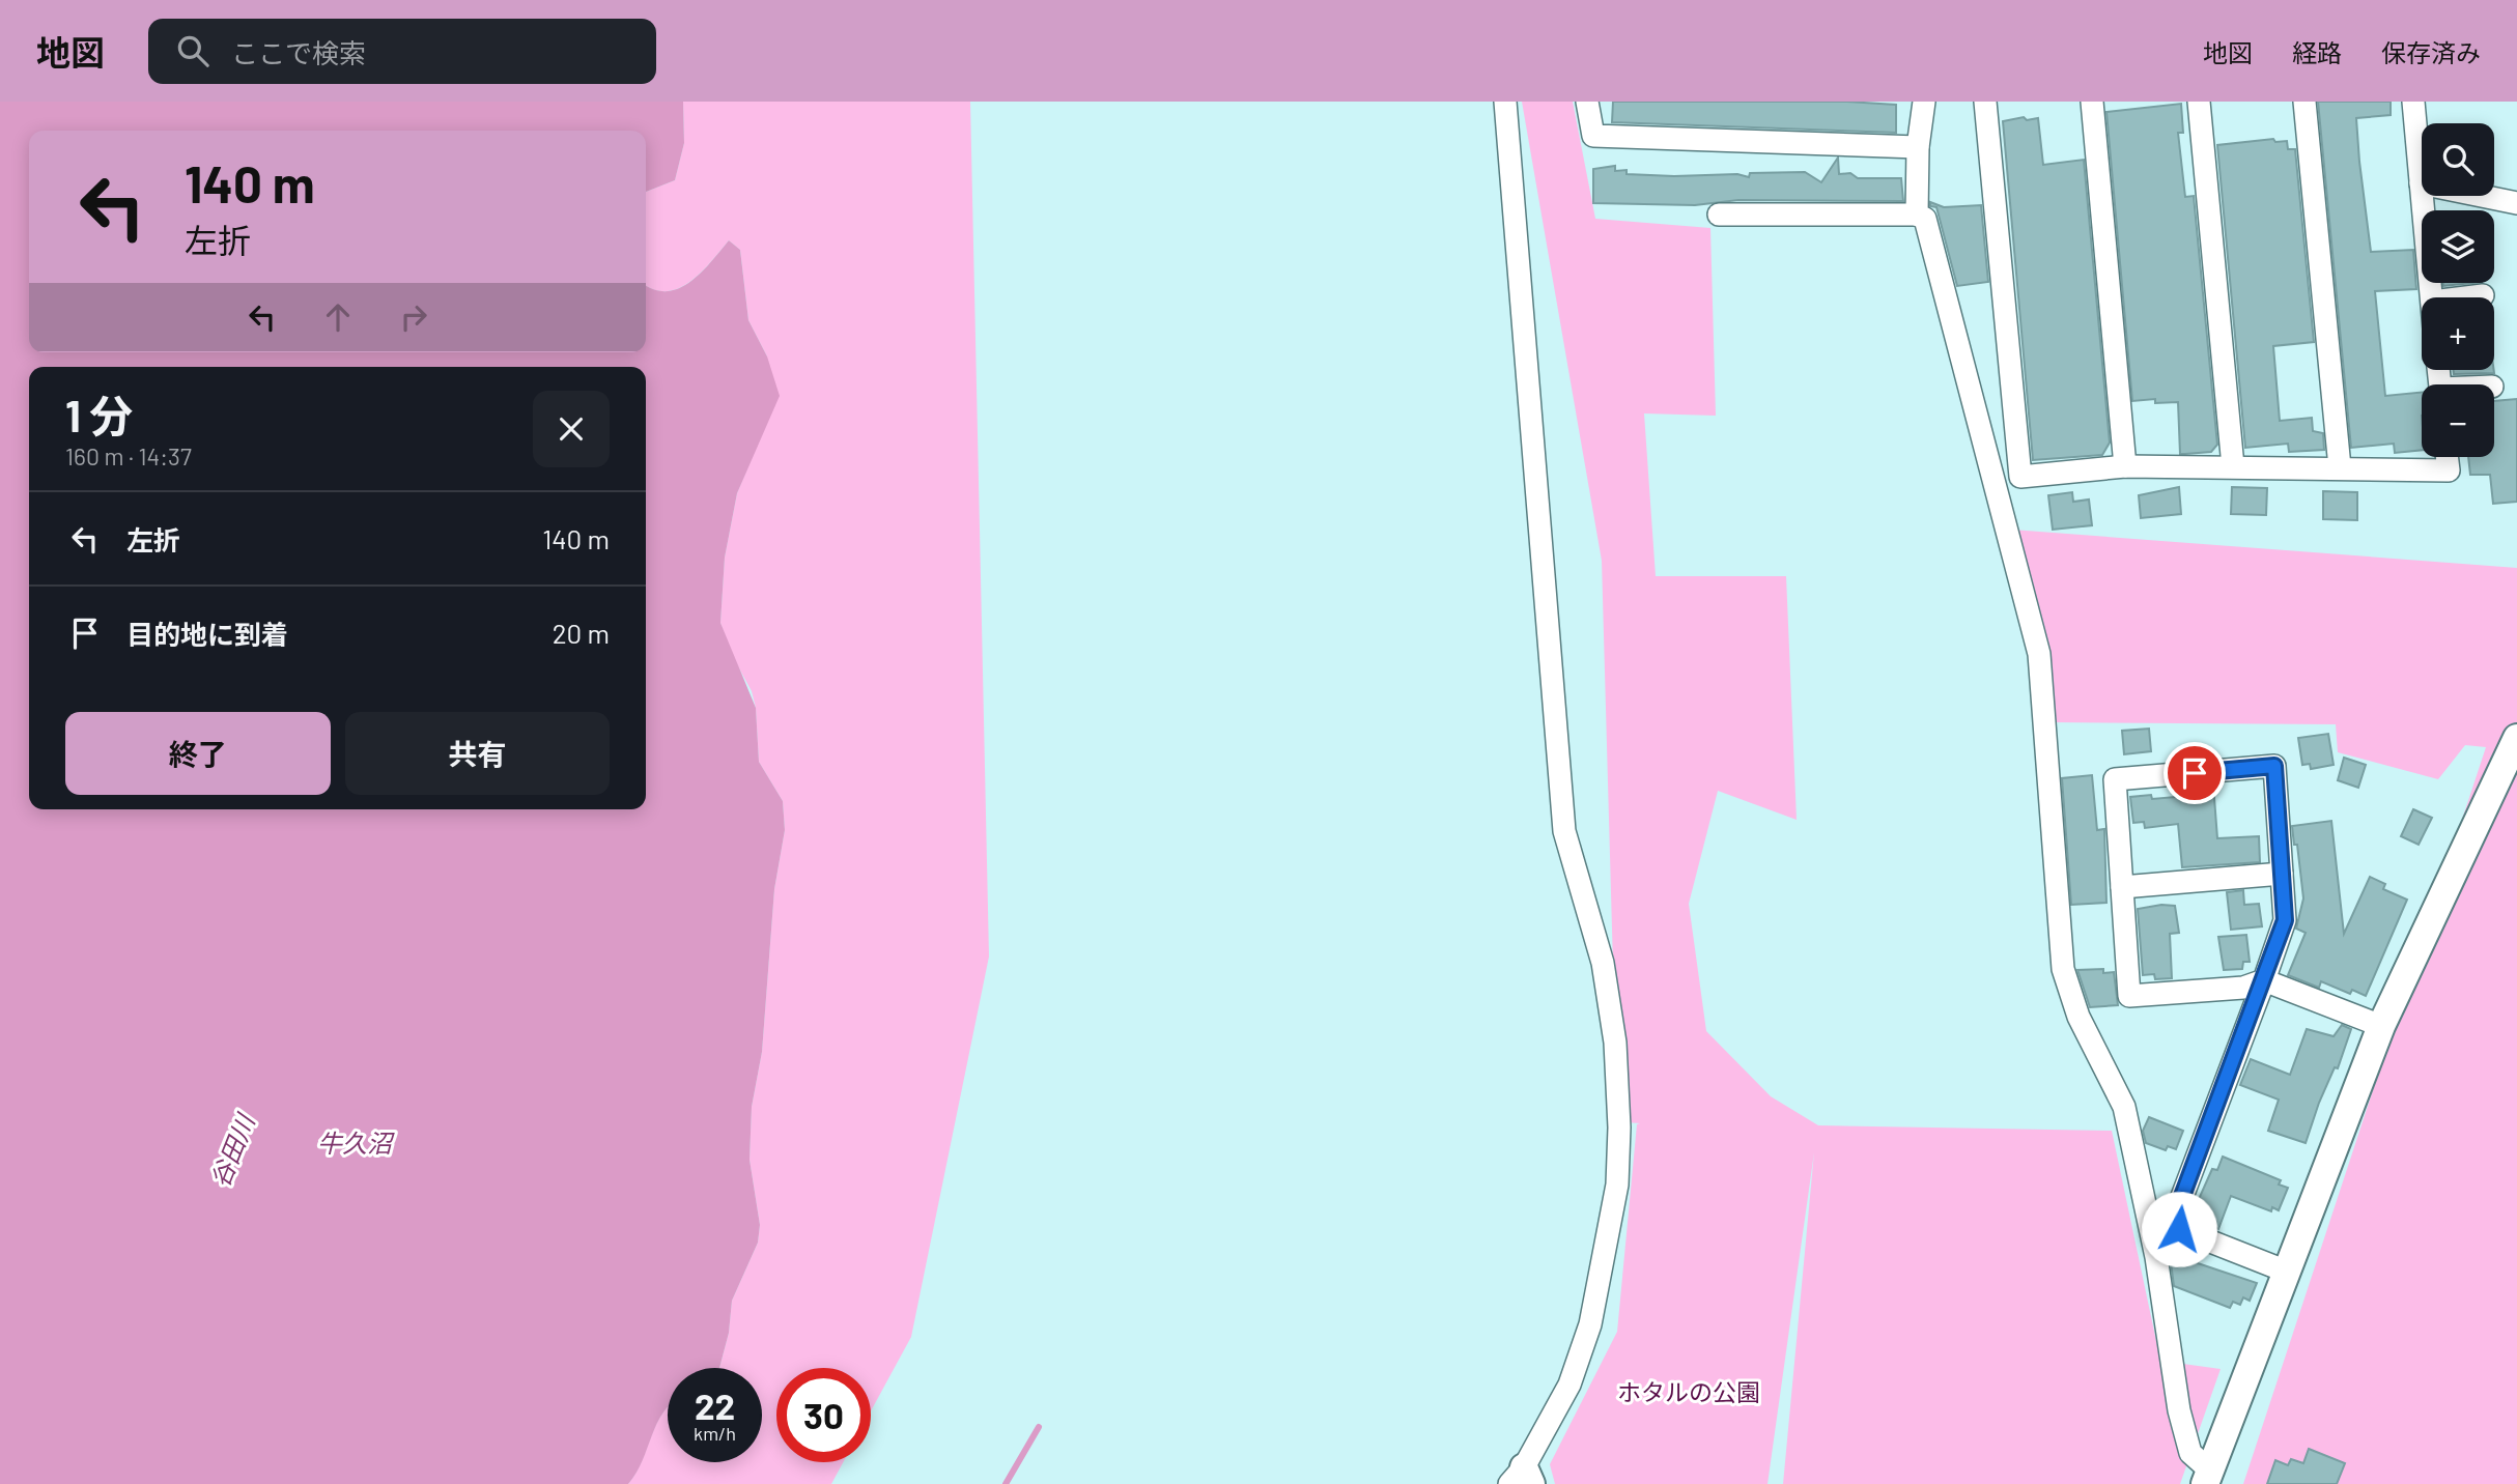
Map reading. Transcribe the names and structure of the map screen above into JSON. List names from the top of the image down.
{
  "water": ["牛久沼", "谷田川"],
  "parks": ["ホタルの公園"],
  "page": {
    "header": "地図",
    "search": "ここで検索",
    "nav": ["地図", "経路", "保存済み"],
    "map_buttons": ["+", "−"],
    "turn": ["140 m", "左折"],
    "heading": ["1 分", "160 m · 14:37"],
    "list": [
      {
        "name": "左折",
        "value": "140 m"
      },
      {
        "name": "目的地に到着",
        "value": "20 m"
      }
    ],
    "buttons": ["終了", "共有"],
    "speed": "22 km/h",
    "limit": "30"
  }
}
